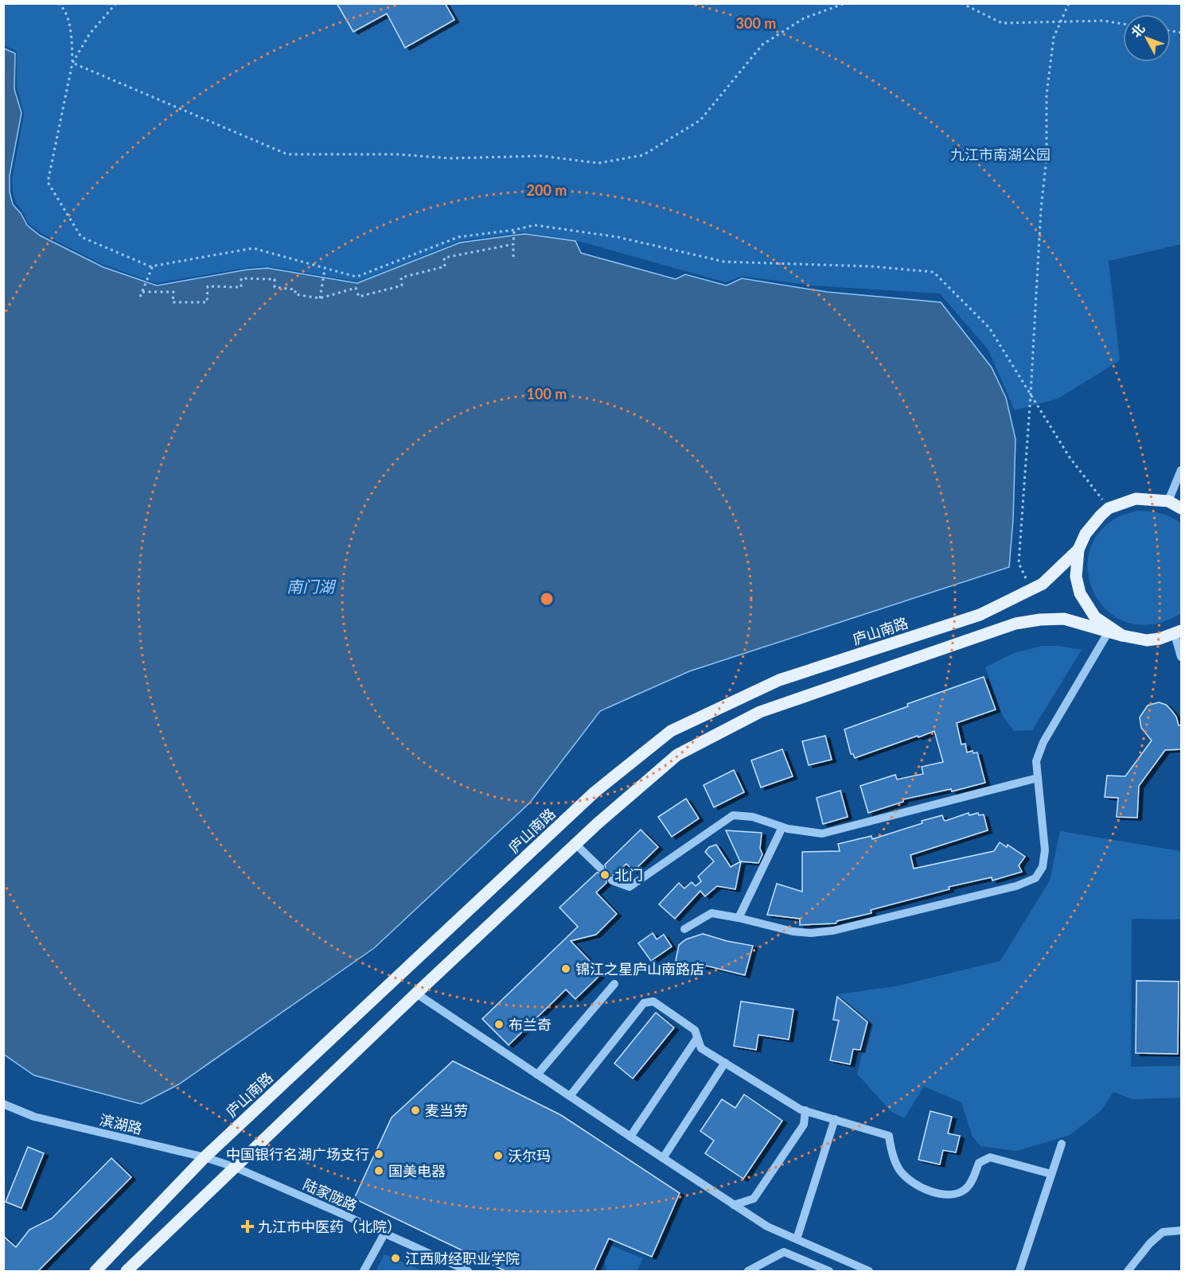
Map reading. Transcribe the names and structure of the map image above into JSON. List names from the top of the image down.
{
  "streets": {
    "main road": ["庐山南路"],
    "street": ["滨湖路", "陆家陇路"]
  },
  "crossings": [
    ["庐山南路", "滨湖路"],
    ["滨湖路", "陆家陇路"]
  ],
  "water": ["南门湖"],
  "parks": ["九江市南湖公园"],
  "places": {
    "other": [
      "北门",
      "锦江之星庐山南路店",
      "布兰奇",
      "麦当劳",
      "中国银行名湖广场支行",
      "沃尔玛",
      "国美电器",
      "江西财经职业学院"
    ],
    "health": ["九江市中医药（北院）"]
  },
  "north": "top left",
  "rings": ["300 m", "200 m", "100 m"]
}
